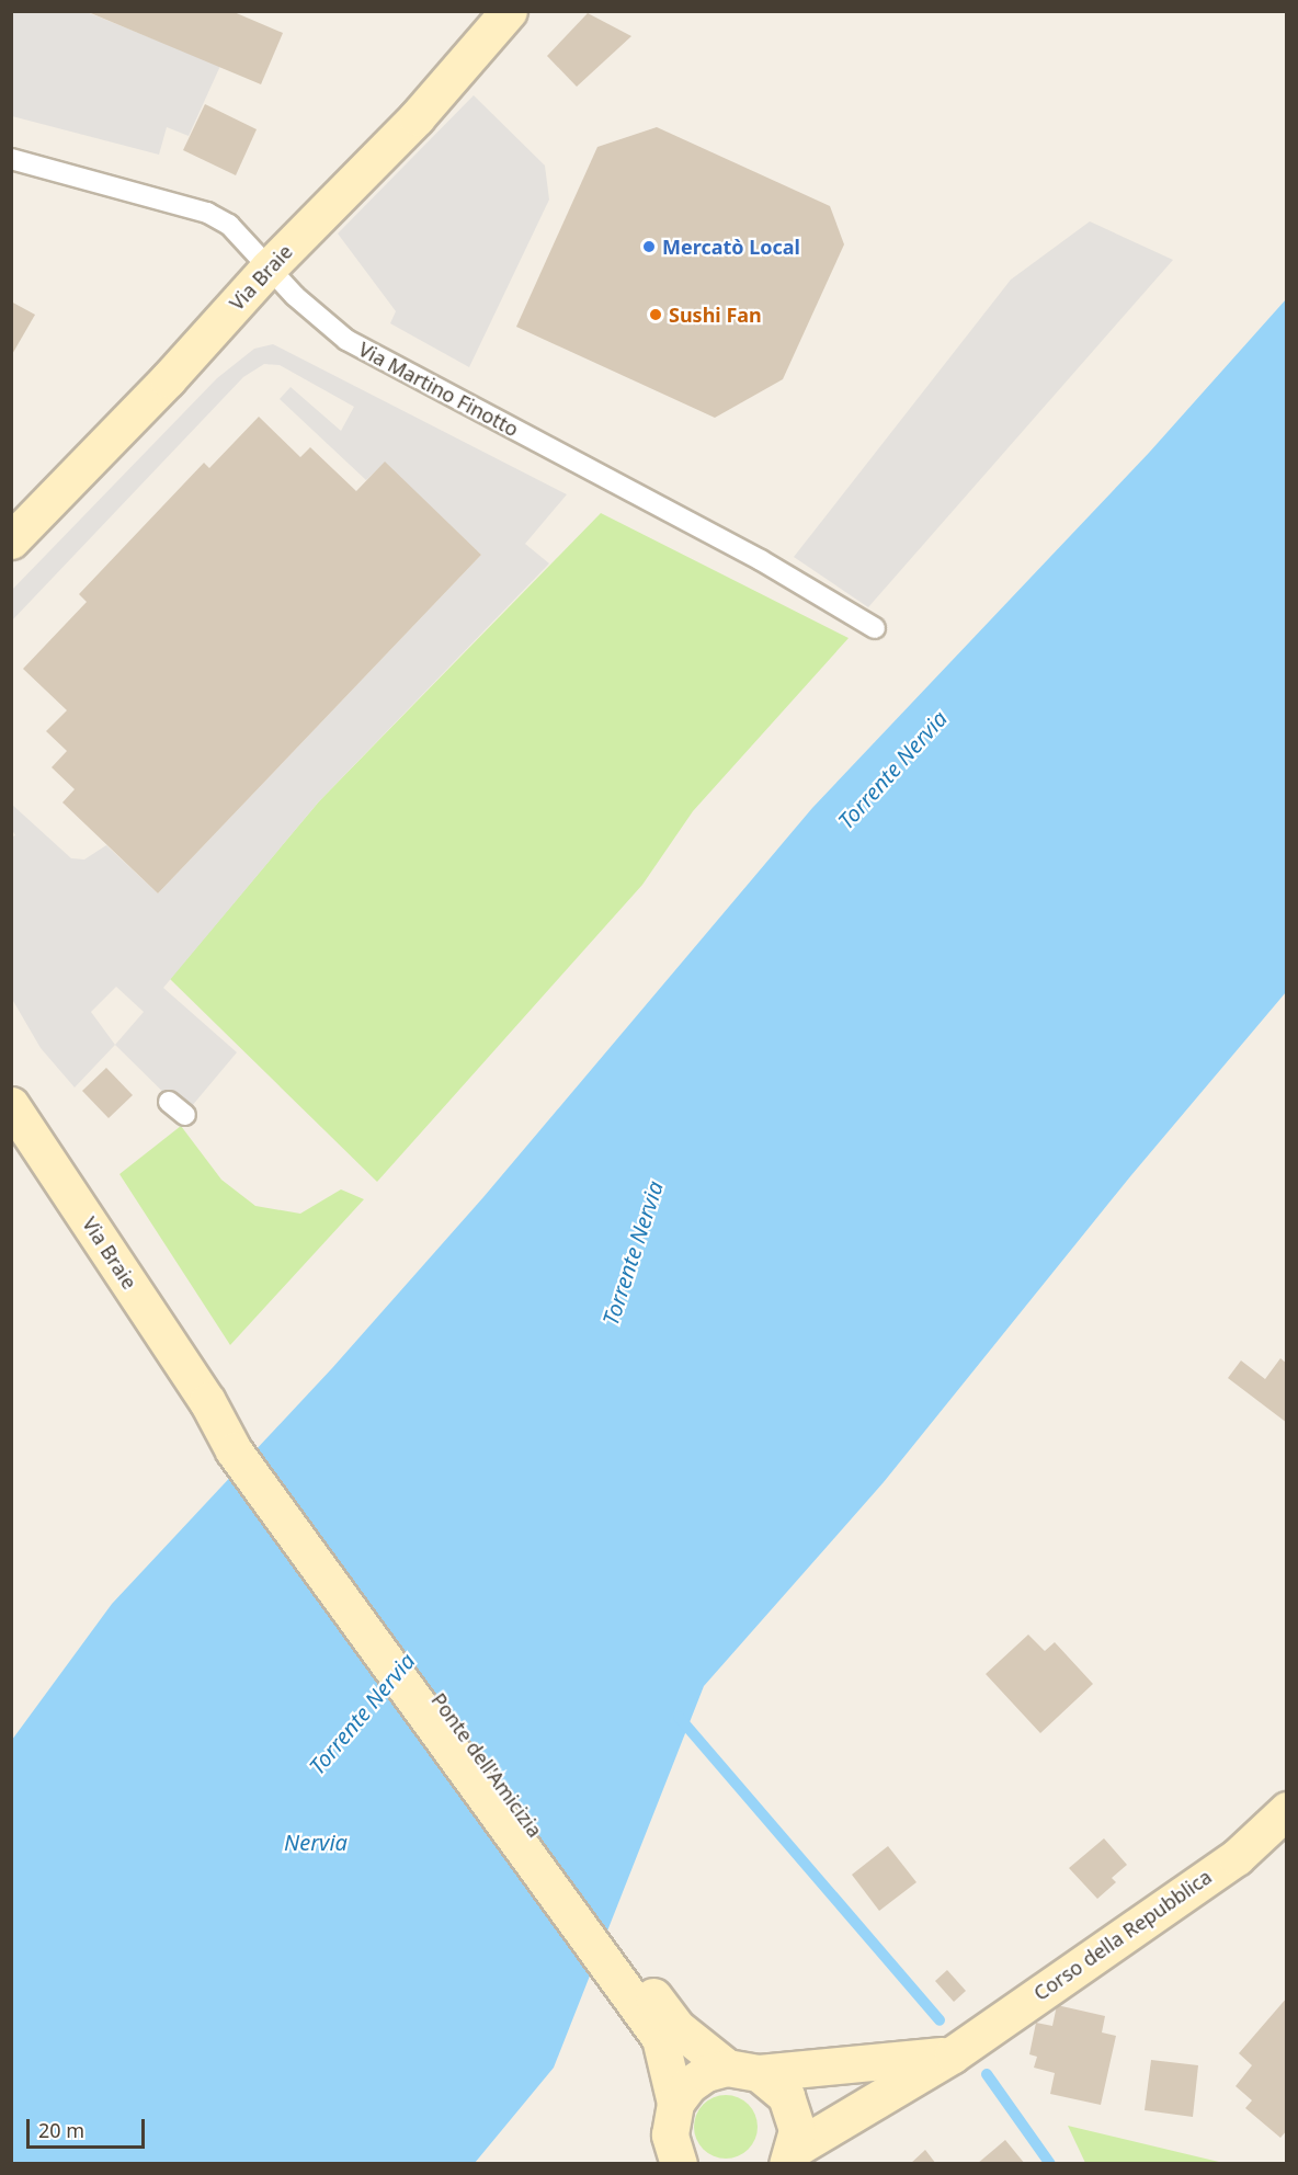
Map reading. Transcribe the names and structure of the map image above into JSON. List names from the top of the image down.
{
  "streets": {
    "street": ["Via Braie", "Ponte dell'Amicizia", "Corso della Repubblica"],
    "lane": ["Via Martino Finotto"]
  },
  "crossings": [
    ["Via Braie", "Via Martino Finotto"],
    ["Via Braie", "Ponte dell'Amicizia"]
  ],
  "water": ["Torrente Nervia", "Nervia"],
  "places": ["Mercatò Local", "Sushi Fan"],
  "scale_bar": "20 m"
}
